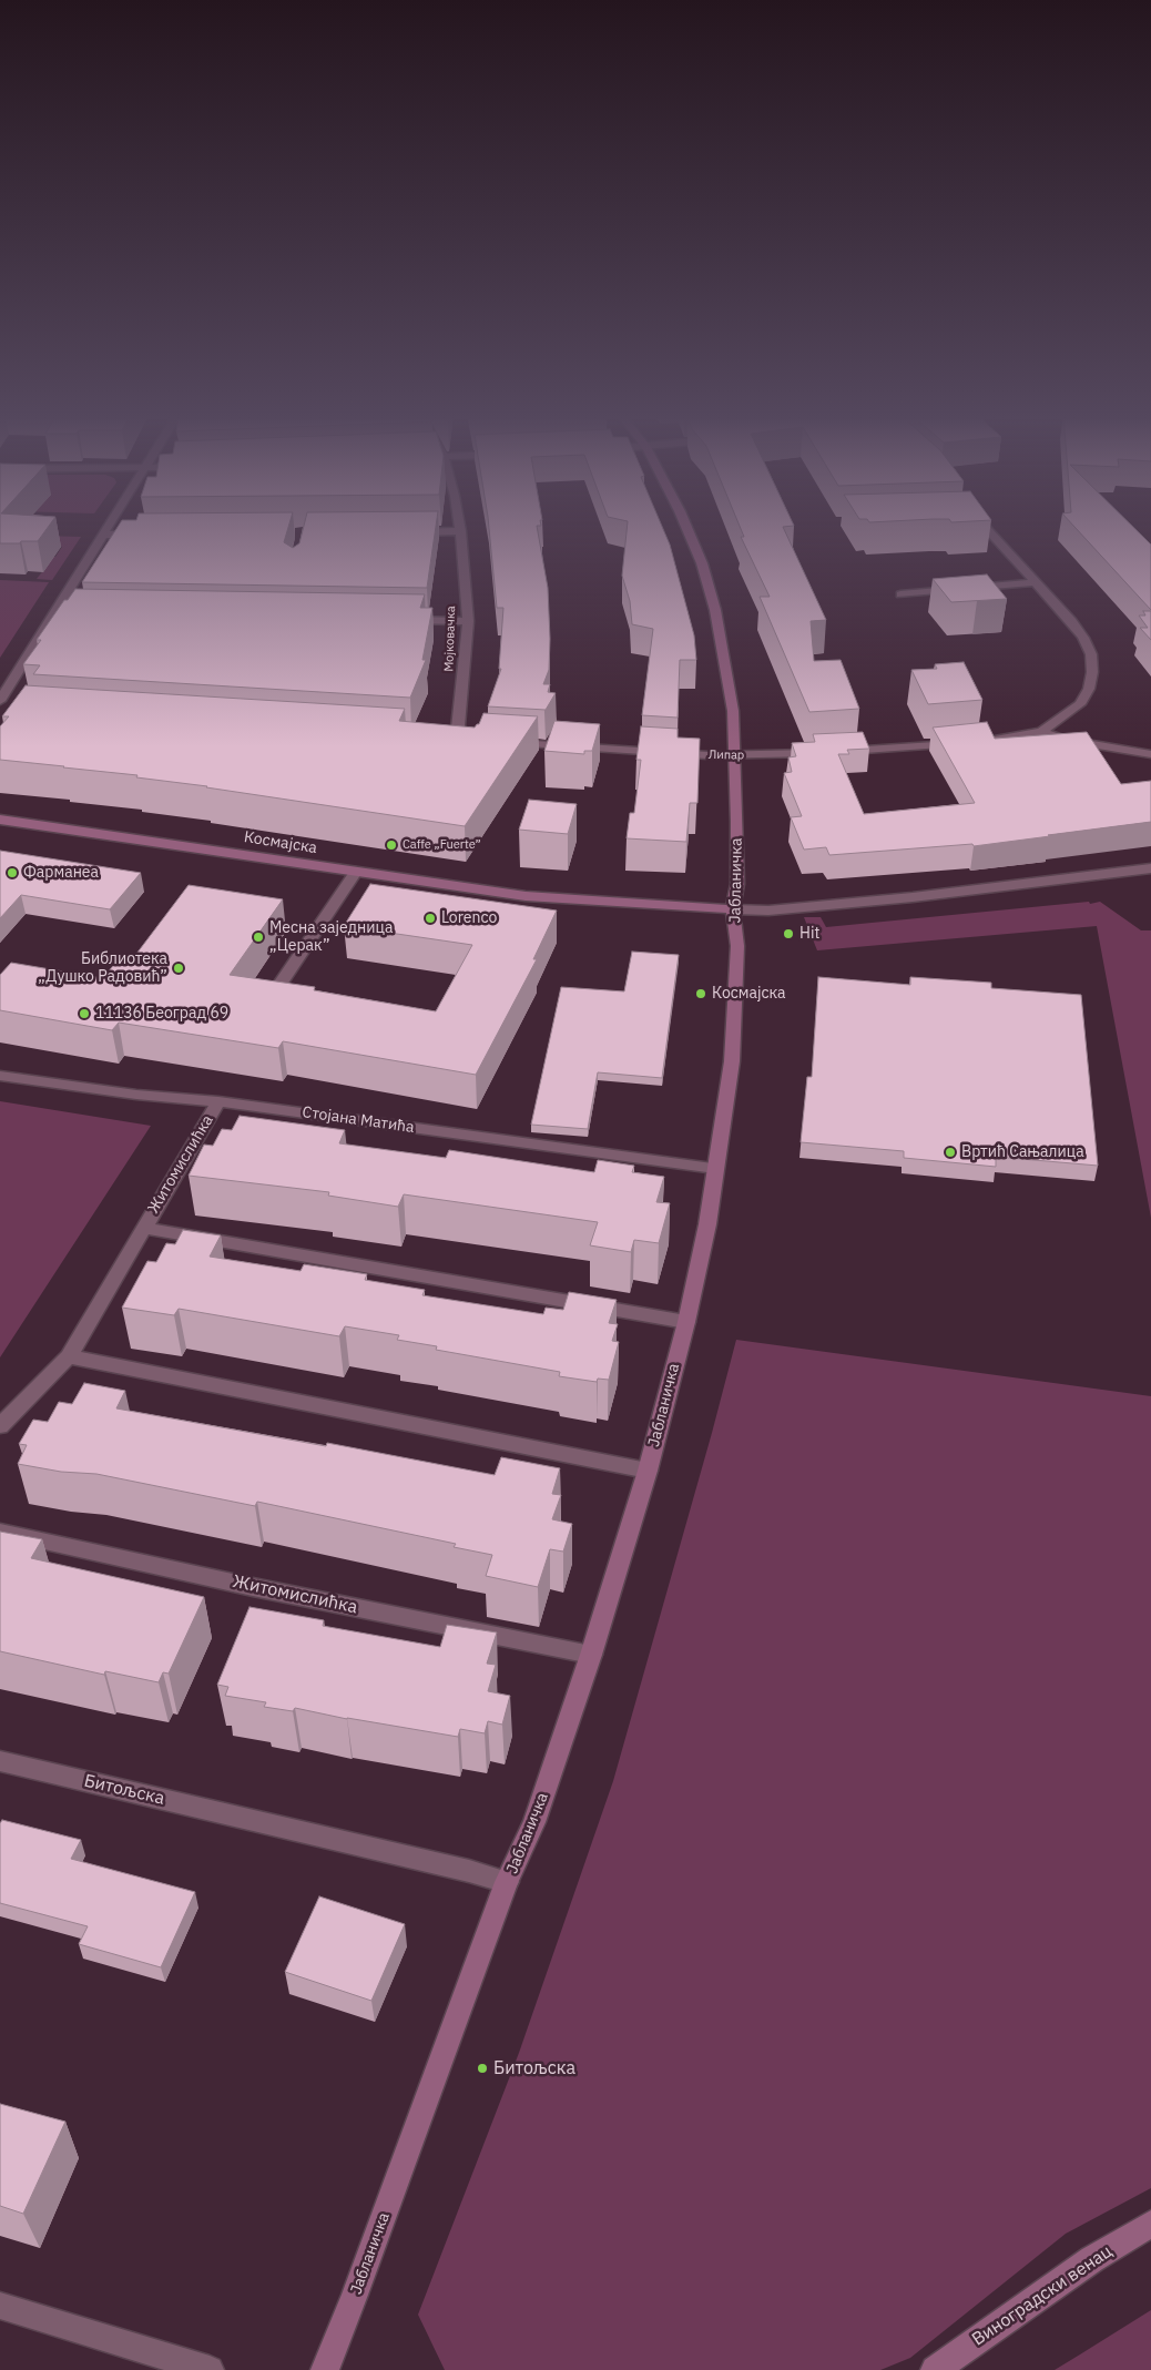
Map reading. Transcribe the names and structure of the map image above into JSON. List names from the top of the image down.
{
  "streets": {
    "street": [
      "Мојковачка",
      "Липар",
      "Космајска",
      "Јабланичка",
      "Стојана Матића",
      "Житомислићка",
      "Битољска",
      "Виноградски венац"
    ]
  },
  "crossings": [
    ["Липар", "Јабланичка"],
    ["Космајска", "Јабланичка"],
    ["Јабланичка", "Стојана Матића"],
    ["Јабланичка", "Житомислићка"],
    ["Јабланичка", "Битољска"],
    ["Стојана Матића", "Житомислићка"]
  ],
  "places": [
    "Caffe „Fuerte”",
    "Фарманеа",
    "Lorenco",
    "Hit",
    "Месна заједница „Церак”",
    "Библиотека „Душко Радовић”",
    "Космајска",
    "11136 Београд 69",
    "Вртић Сањалица",
    "Битољска"
  ]
}
